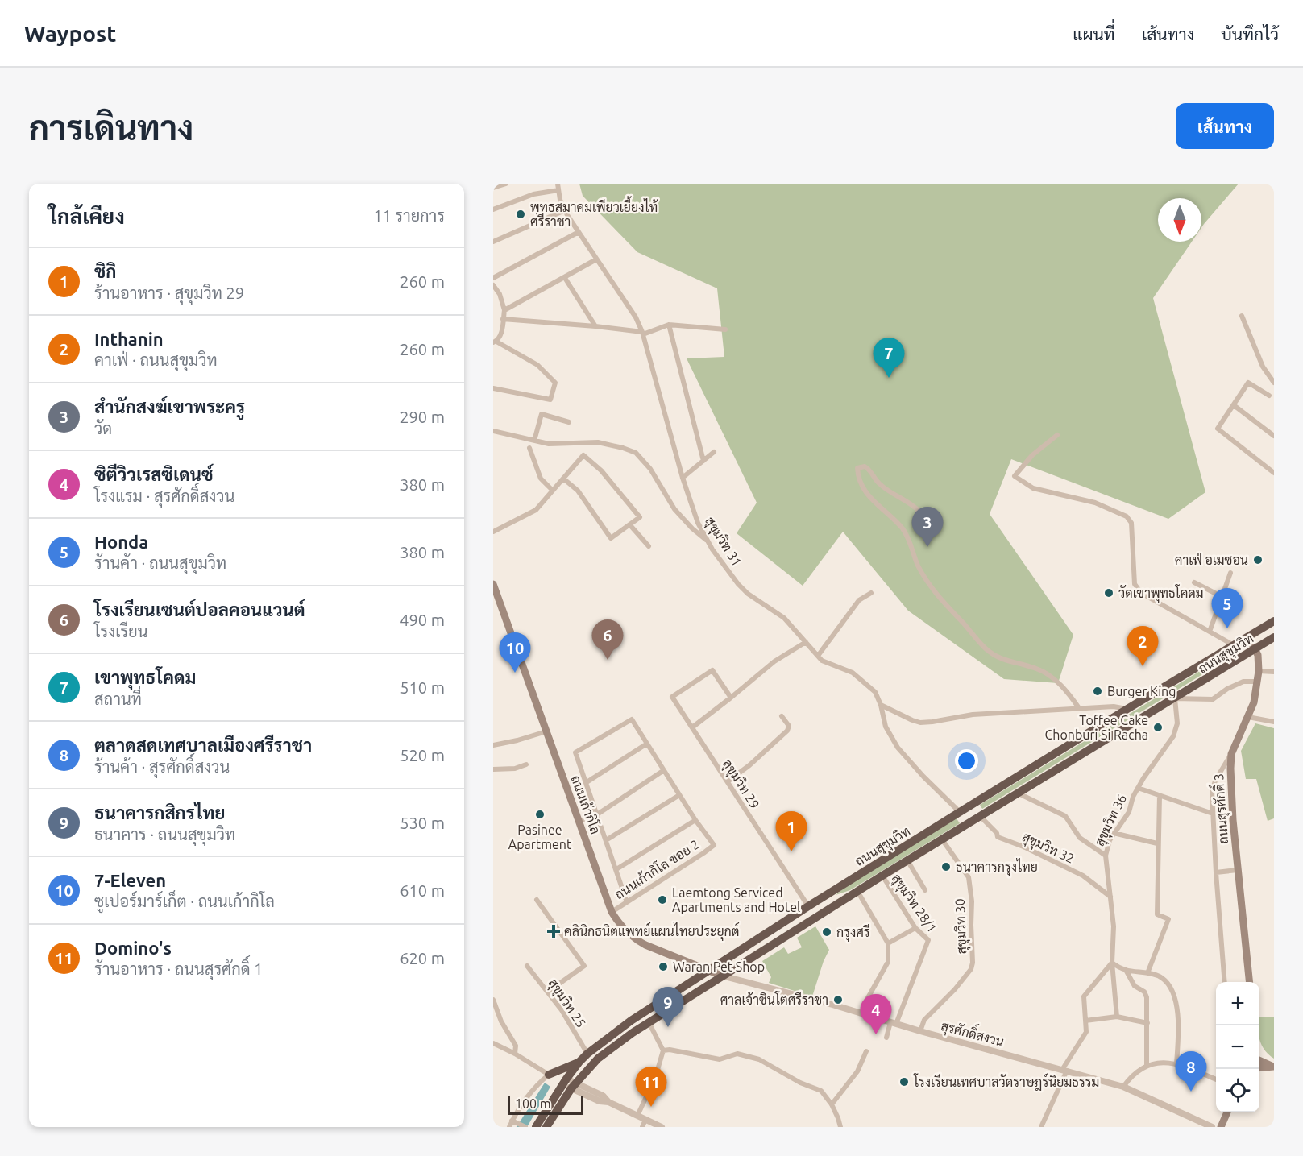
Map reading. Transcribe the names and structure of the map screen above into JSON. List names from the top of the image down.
{
  "streets": {
    "highway": ["ถนนสุขุมวิท"],
    "main road": ["ถนนเก้ากิโล", "ถนนสุรศักดิ์ 3"],
    "street": [
      "สุขุมวิท 31",
      "สุขุมวิท 29",
      "สุขุมวิท 36",
      "สุขุมวิท 32",
      "ถนนเก้ากิโล ซอย 2",
      "สุขุมวิท 28/1",
      "สุขุมวิท 30",
      "สุขุมวิท 25",
      "สุรศักดิ์สงวน"
    ]
  },
  "crossings": [
    ["สุขุมวิท 31", "ถนนสุขุมวิท"],
    ["ถนนสุขุมวิท", "สุขุมวิท 29"],
    ["ถนนสุขุมวิท", "ถนนเก้ากิโล"],
    ["ถนนสุขุมวิท", "ถนนสุรศักดิ์ 3"],
    ["ถนนสุขุมวิท", "สุขุมวิท 36"],
    ["ถนนสุขุมวิท", "สุขุมวิท 32"],
    ["ถนนสุขุมวิท", "สุขุมวิท 28/1"],
    ["ถนนสุขุมวิท", "สุขุมวิท 30"],
    ["ถนนสุขุมวิท", "สุขุมวิท 25"],
    ["ถนนสุขุมวิท", "สุรศักดิ์สงวน"],
    ["ถนนเก้ากิโล", "ถนนเก้ากิโล ซอย 2"],
    ["ถนนเก้ากิโล", "สุรศักดิ์สงวน"],
    ["สุขุมวิท 36", "สุขุมวิท 32"],
    ["สุขุมวิท 28/1", "สุรศักดิ์สงวน"],
    ["สุขุมวิท 30", "สุรศักดิ์สงวน"]
  ],
  "places": {
    "other": [
      "พุทธสมาคมเพียวเยี้ยงไท้ ศรีราชา",
      "คาเฟ่ อเมซอน",
      "วัดเขาพุทธโคดม",
      "Burger King",
      "Toffee Cake Chonburi Si Racha",
      "Pasinee Apartment",
      "ธนาคารกรุงไทย",
      "Laemtong Serviced Apartments and Hotel",
      "กรุงศรี",
      "Waran Pet Shop",
      "ศาลเจ้าชินโตศรีราชา",
      "โรงเรียนเทศบาลวัดราษฎร์นิยมธรรม"
    ],
    "health": ["คลินิกธนิตแพทย์แผนไทยประยุกต์"]
  },
  "scale_bar": "100 m",
  "north": "bottom",
  "page": {
    "header": "Waypost",
    "nav": ["แผนที่", "เส้นทาง", "บันทึกไว้"],
    "buttons": "เส้นทาง",
    "title": "การเดินทาง",
    "heading": ["ใกล้เคียง", "11 รายการ"],
    "list": [
      {
        "mark": "1",
        "name": "ชิกิ",
        "note": "ร้านอาหาร · สุขุมวิท 29",
        "value": "260 m"
      },
      {
        "mark": "2",
        "name": "Inthanin",
        "note": "คาเฟ่ · ถนนสุขุมวิท",
        "value": "260 m"
      },
      {
        "mark": "3",
        "name": "สำนักสงฆ์เขาพระครู",
        "note": "วัด",
        "value": "290 m"
      },
      {
        "mark": "4",
        "name": "ซิตีวิวเรสซิเดนซ์",
        "note": "โรงแรม · สุรศักดิ์สงวน",
        "value": "380 m"
      },
      {
        "mark": "5",
        "name": "Honda",
        "note": "ร้านค้า · ถนนสุขุมวิท",
        "value": "380 m"
      },
      {
        "mark": "6",
        "name": "โรงเรียนเซนต์ปอลคอนแวนต์",
        "note": "โรงเรียน",
        "value": "490 m"
      },
      {
        "mark": "7",
        "name": "เขาพุทธโคดม",
        "note": "สถานที่",
        "value": "510 m"
      },
      {
        "mark": "8",
        "name": "ตลาดสดเทศบาลเมืองศรีราชา",
        "note": "ร้านค้า · สุรศักดิ์สงวน",
        "value": "520 m"
      },
      {
        "mark": "9",
        "name": "ธนาคารกสิกรไทย",
        "note": "ธนาคาร · ถนนสุขุมวิท",
        "value": "530 m"
      },
      {
        "mark": "10",
        "name": "7-Eleven",
        "note": "ซูเปอร์มาร์เก็ต · ถนนเก้ากิโล",
        "value": "610 m"
      },
      {
        "mark": "11",
        "name": "Domino's",
        "note": "ร้านอาหาร · ถนนสุรศักดิ์ 1",
        "value": "620 m"
      }
    ],
    "pins": [
      "7",
      "3",
      "5",
      "6",
      "2",
      "10",
      "1",
      "9",
      "4",
      "8",
      "11"
    ],
    "map_buttons": ["+", "−"],
    "scale": "100 m"
  }
}
